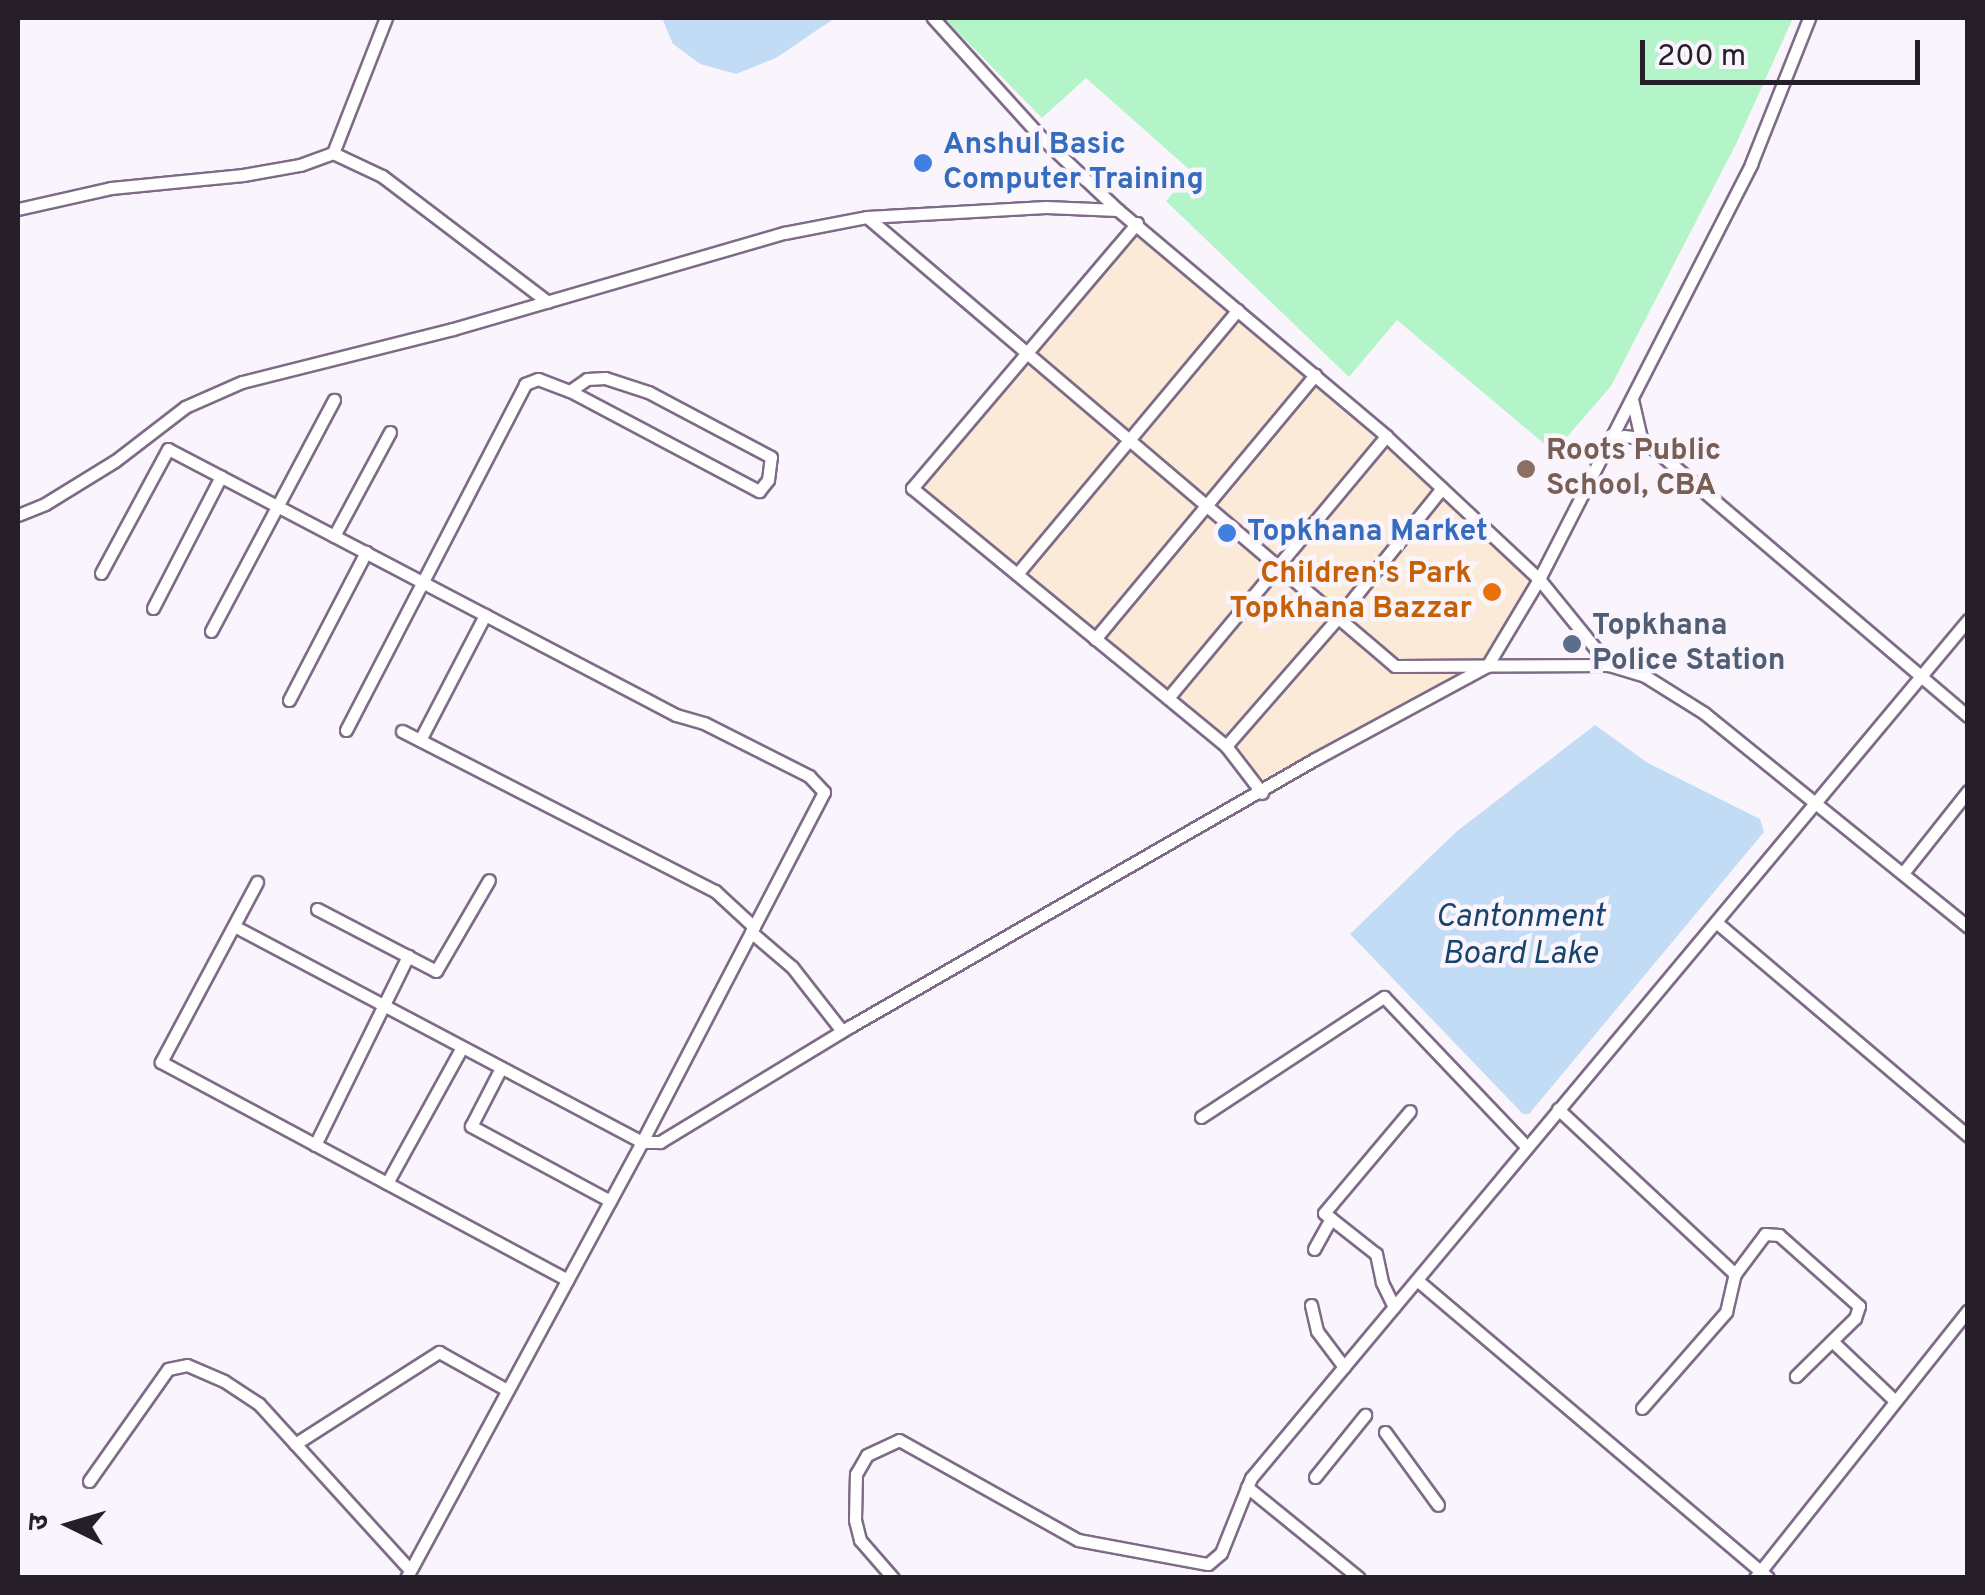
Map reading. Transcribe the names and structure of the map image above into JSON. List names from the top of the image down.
{
  "water": ["Cantonment Board Lake"],
  "places": [
    "Anshul Basic Computer Training",
    "Roots Public School, CBA",
    "Topkhana Market",
    "Children's Park Topkhana Bazzar",
    "Topkhana Police Station"
  ],
  "scale_bar": "200 m",
  "north": "left"
}
